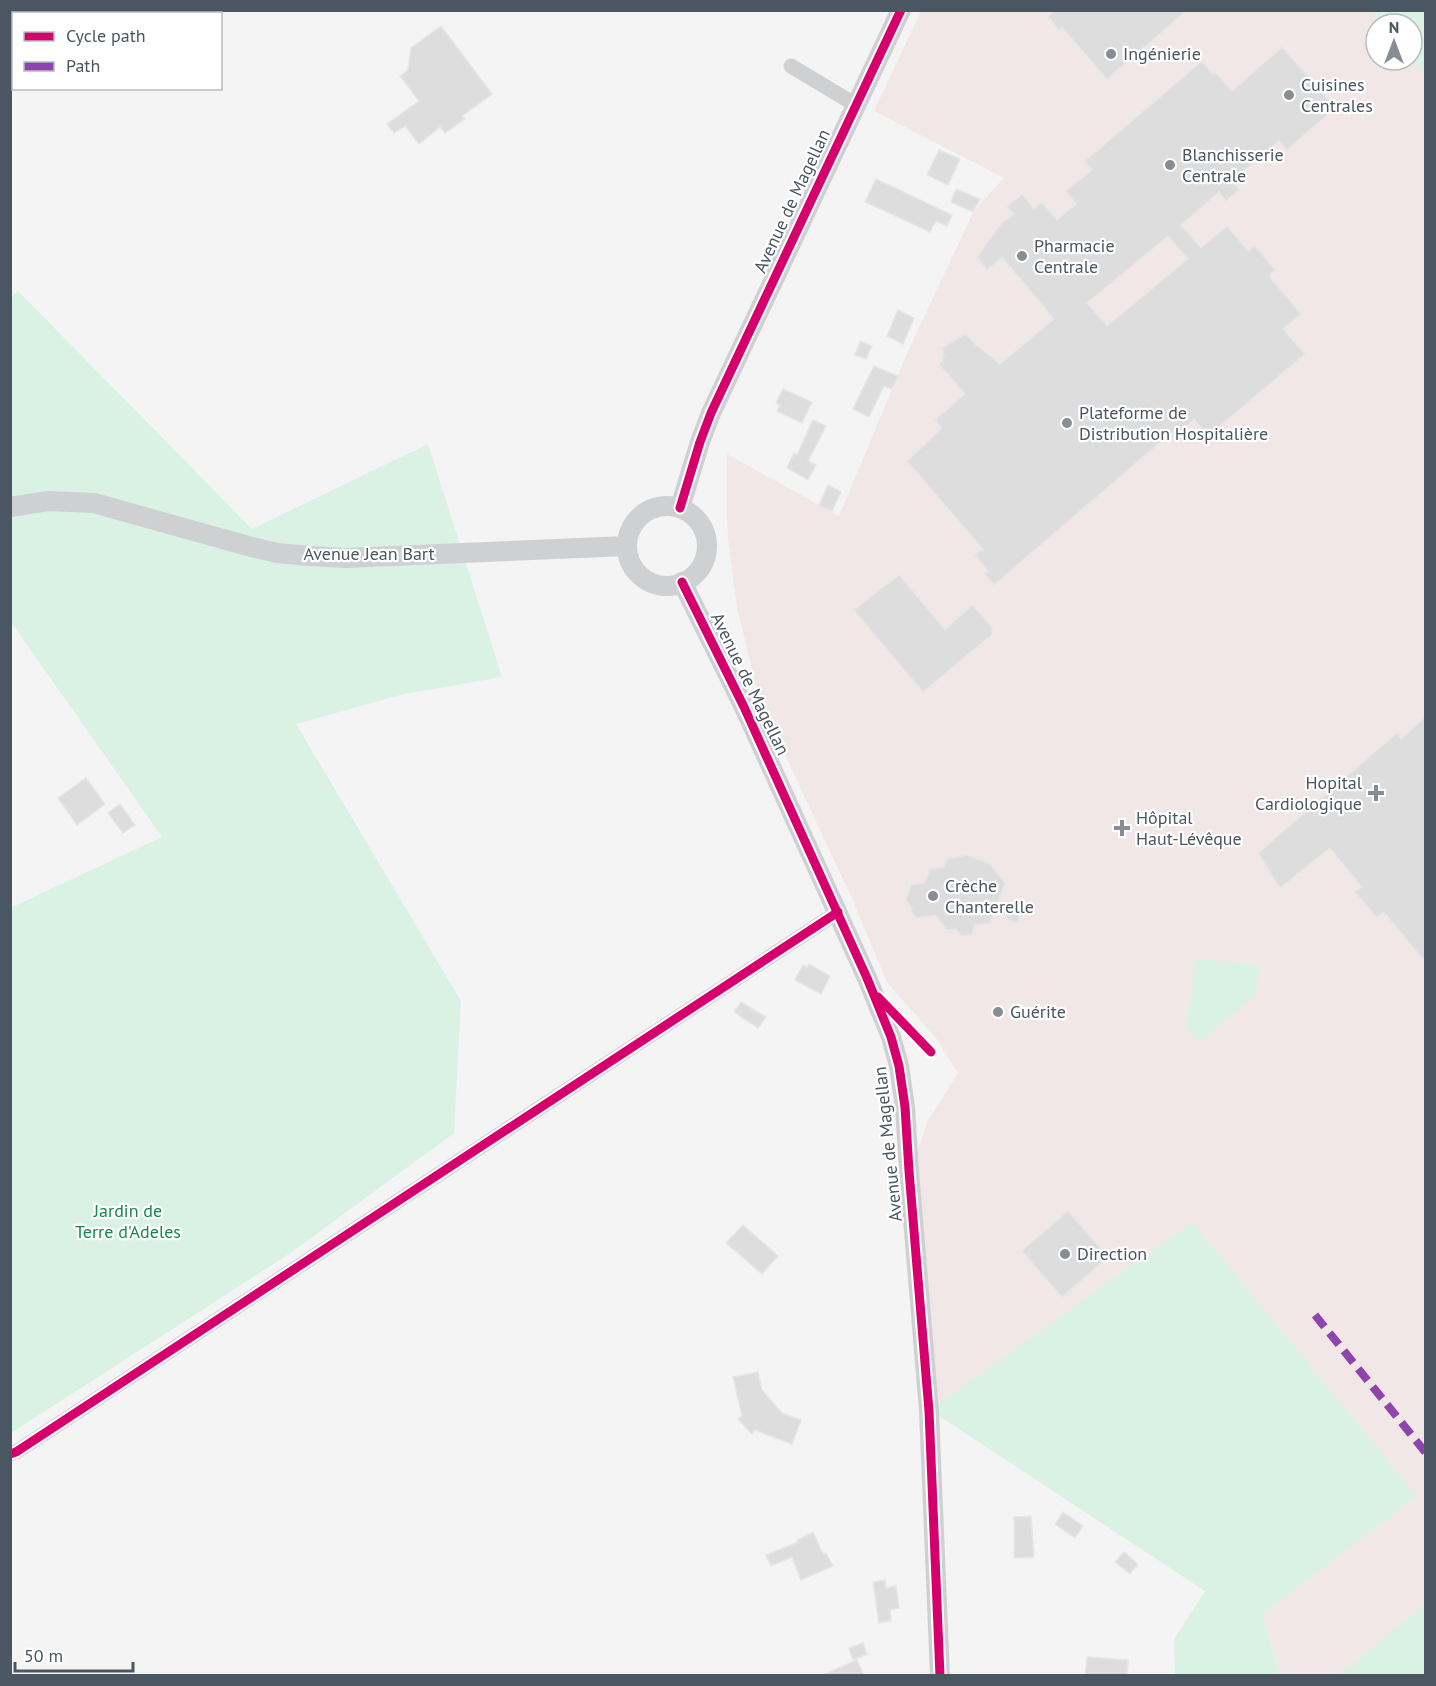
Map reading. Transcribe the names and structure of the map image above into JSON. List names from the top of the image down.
{
  "streets": {
    "street": ["Avenue de Magellan", "Avenue Jean Bart"]
  },
  "crossings": [
    ["Avenue de Magellan", "Avenue Jean Bart"]
  ],
  "parks": ["Jardin de Terre d'Adeles"],
  "places": {
    "other": [
      "Ingénierie",
      "Cuisines Centrales",
      "Blanchisserie Centrale",
      "Pharmacie Centrale",
      "Plateforme de Distribution Hospitalière",
      "Crèche Chanterelle",
      "Guérite",
      "Direction"
    ],
    "health": ["Hopital Cardiologique", "Hôpital Haut-Lévêque"]
  },
  "legend": ["Cycle path", "Path"],
  "scale_bar": "50 m",
  "north": "top"
}
